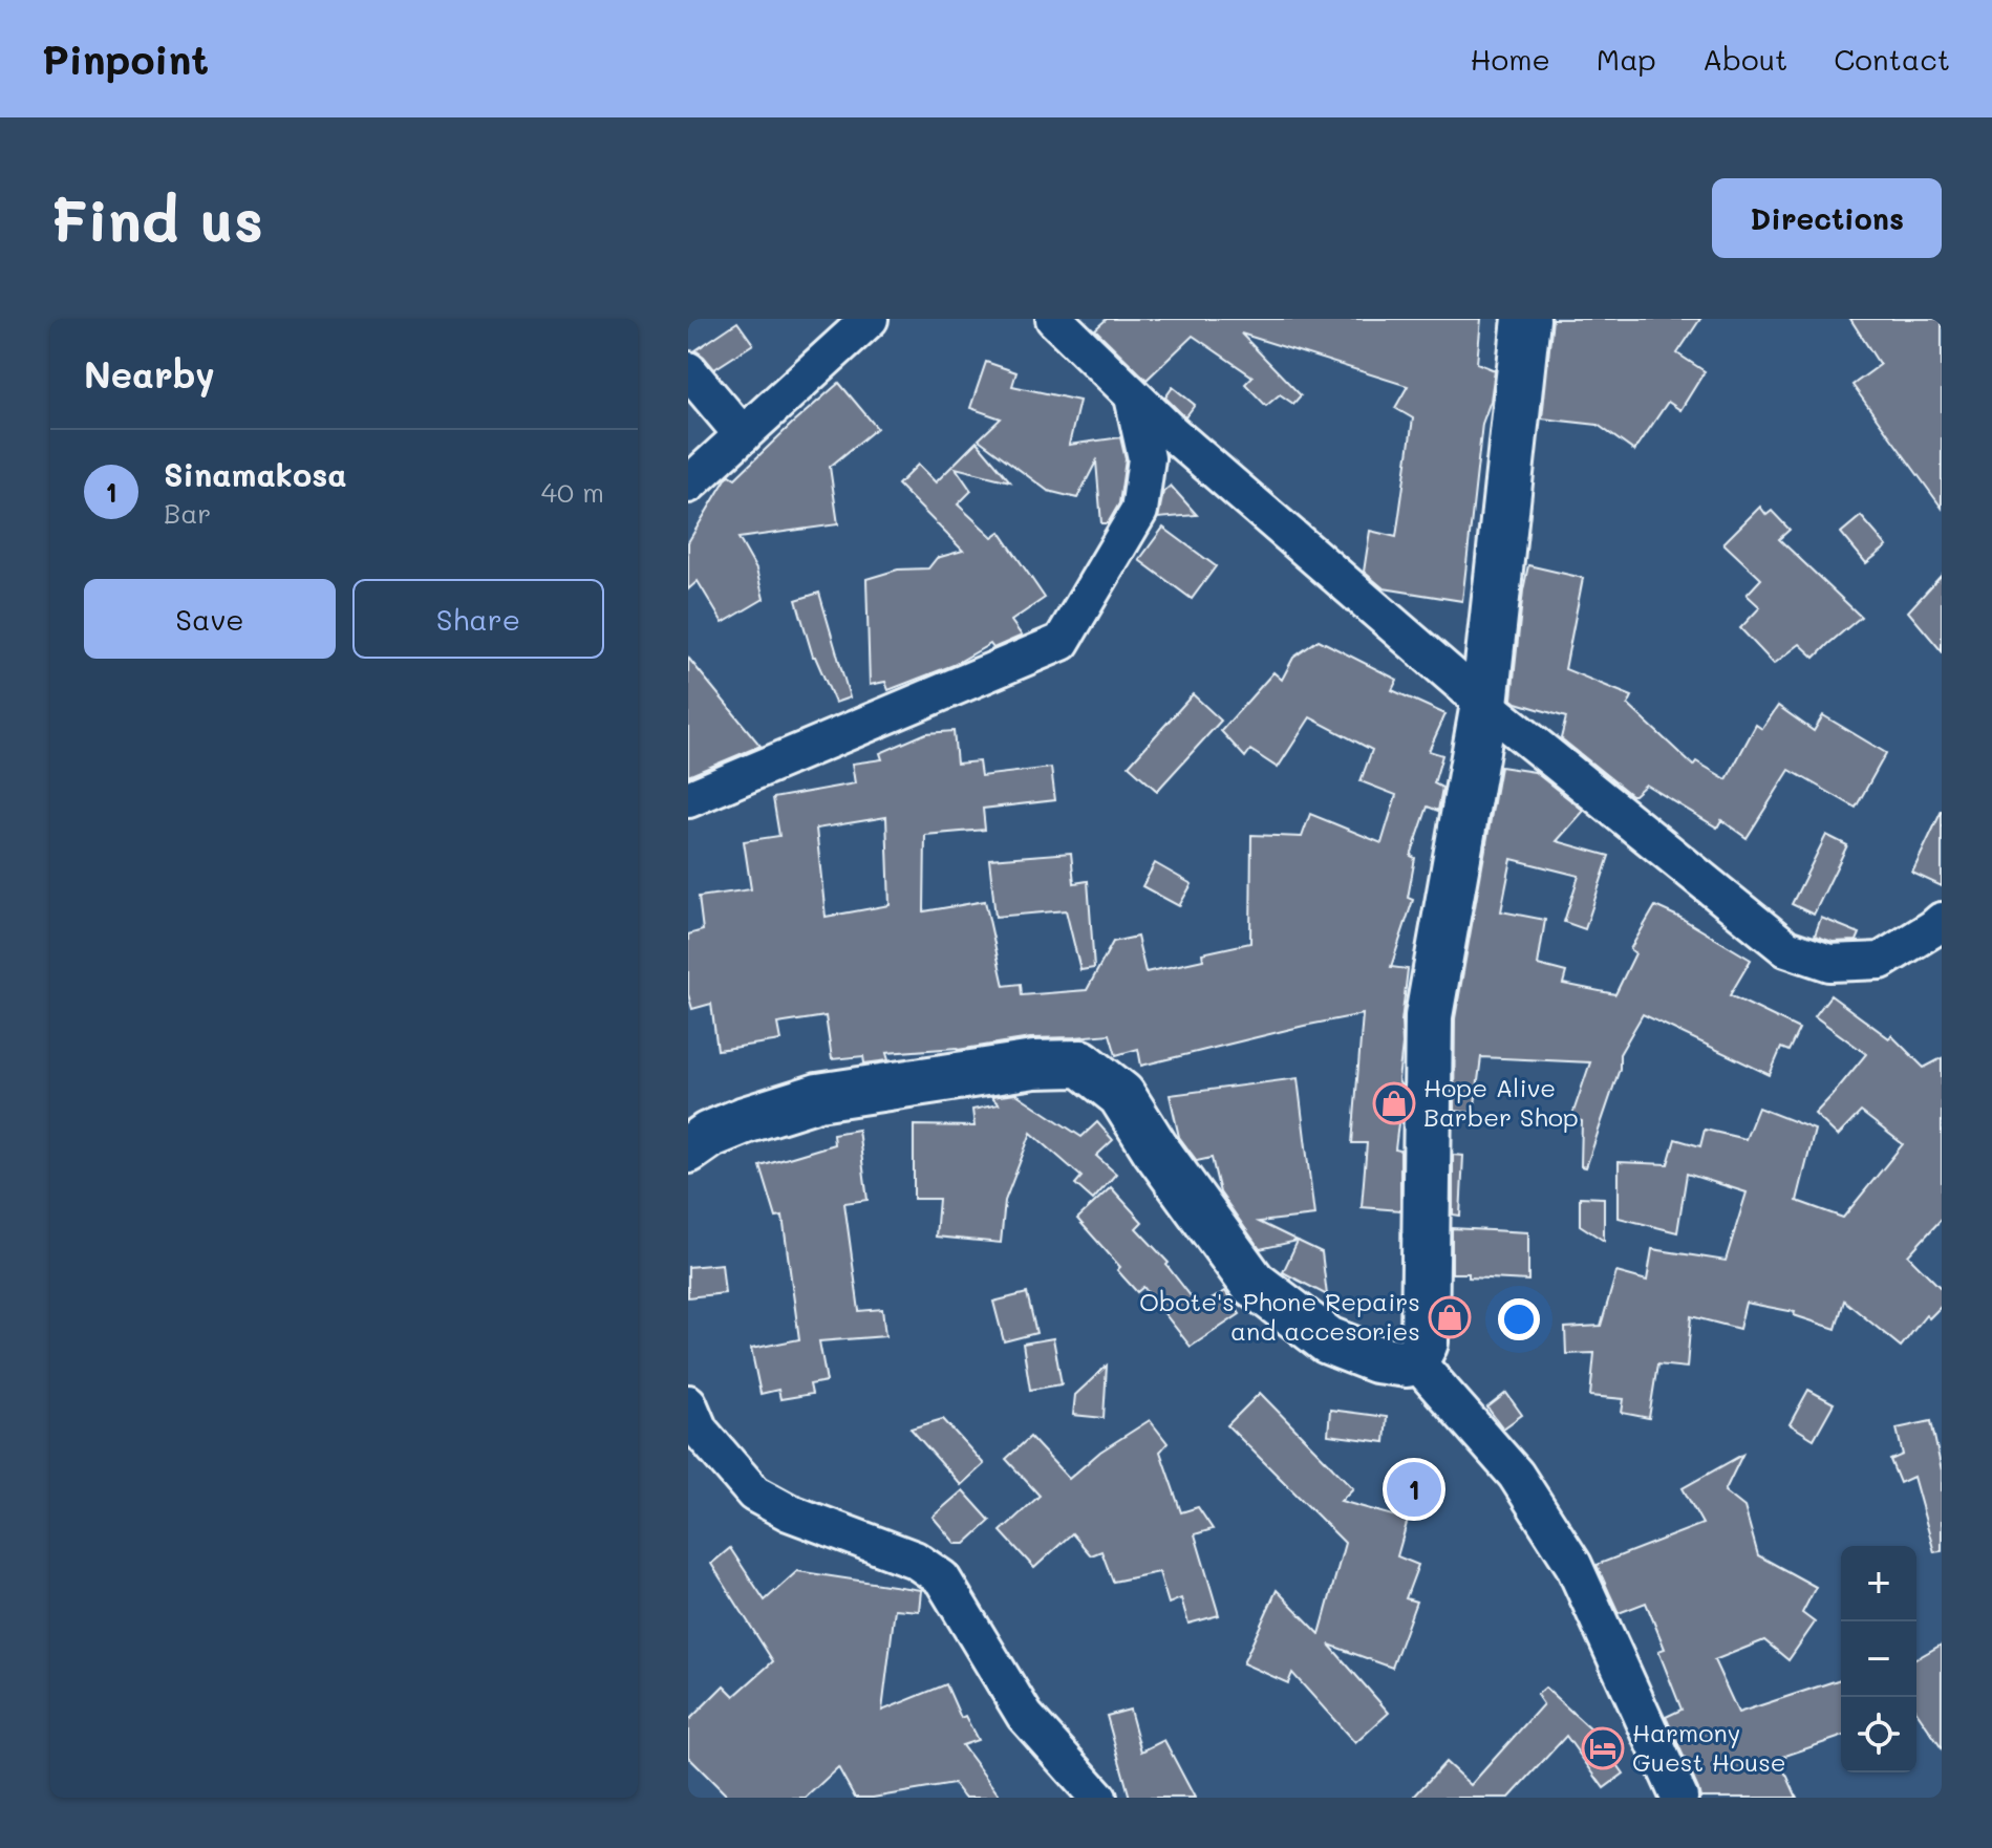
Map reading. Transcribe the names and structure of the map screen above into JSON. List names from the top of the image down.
{
  "places": {
    "shop": ["Hope Alive Barber Shop", "Obote's Phone Repairs and accesories"],
    "hotel": ["Harmony Guest House"]
  },
  "page": {
    "header": "Pinpoint",
    "nav": [
      "Home",
      "Map",
      "About",
      "Contact"
    ],
    "buttons": [
      "Directions",
      ["Save", "Share"]
    ],
    "title": "Find us",
    "heading": "Nearby",
    "list": [
      {
        "mark": "1",
        "name": "Sinamakosa",
        "note": "Bar",
        "value": "40 m"
      }
    ],
    "pins": "1",
    "map_buttons": ["+", "−"]
  }
}
